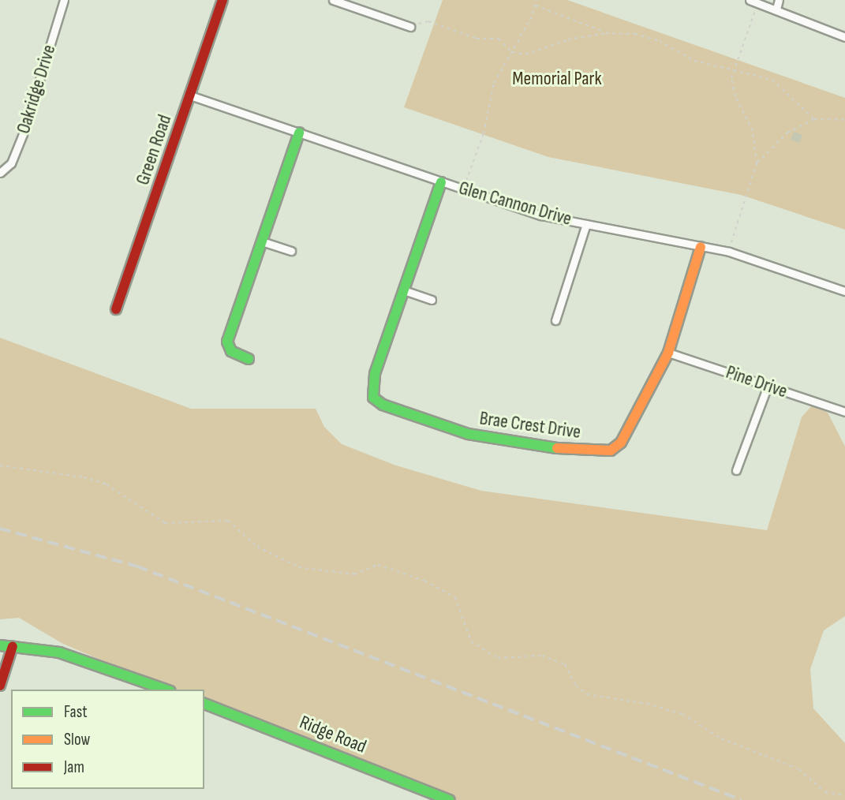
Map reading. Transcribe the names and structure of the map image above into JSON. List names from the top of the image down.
{
  "streets": {
    "street": [
      "Oakridge Drive",
      "Green Road",
      "Glen Cannon Drive",
      "Pine Drive",
      "Brae Crest Drive",
      "Ridge Road"
    ]
  },
  "crossings": [
    ["Green Road", "Glen Cannon Drive"],
    ["Glen Cannon Drive", "Brae Crest Drive"],
    ["Pine Drive", "Brae Crest Drive"]
  ],
  "parks": ["Memorial Park"],
  "legend": ["Fast", "Slow", "Jam"]
}
